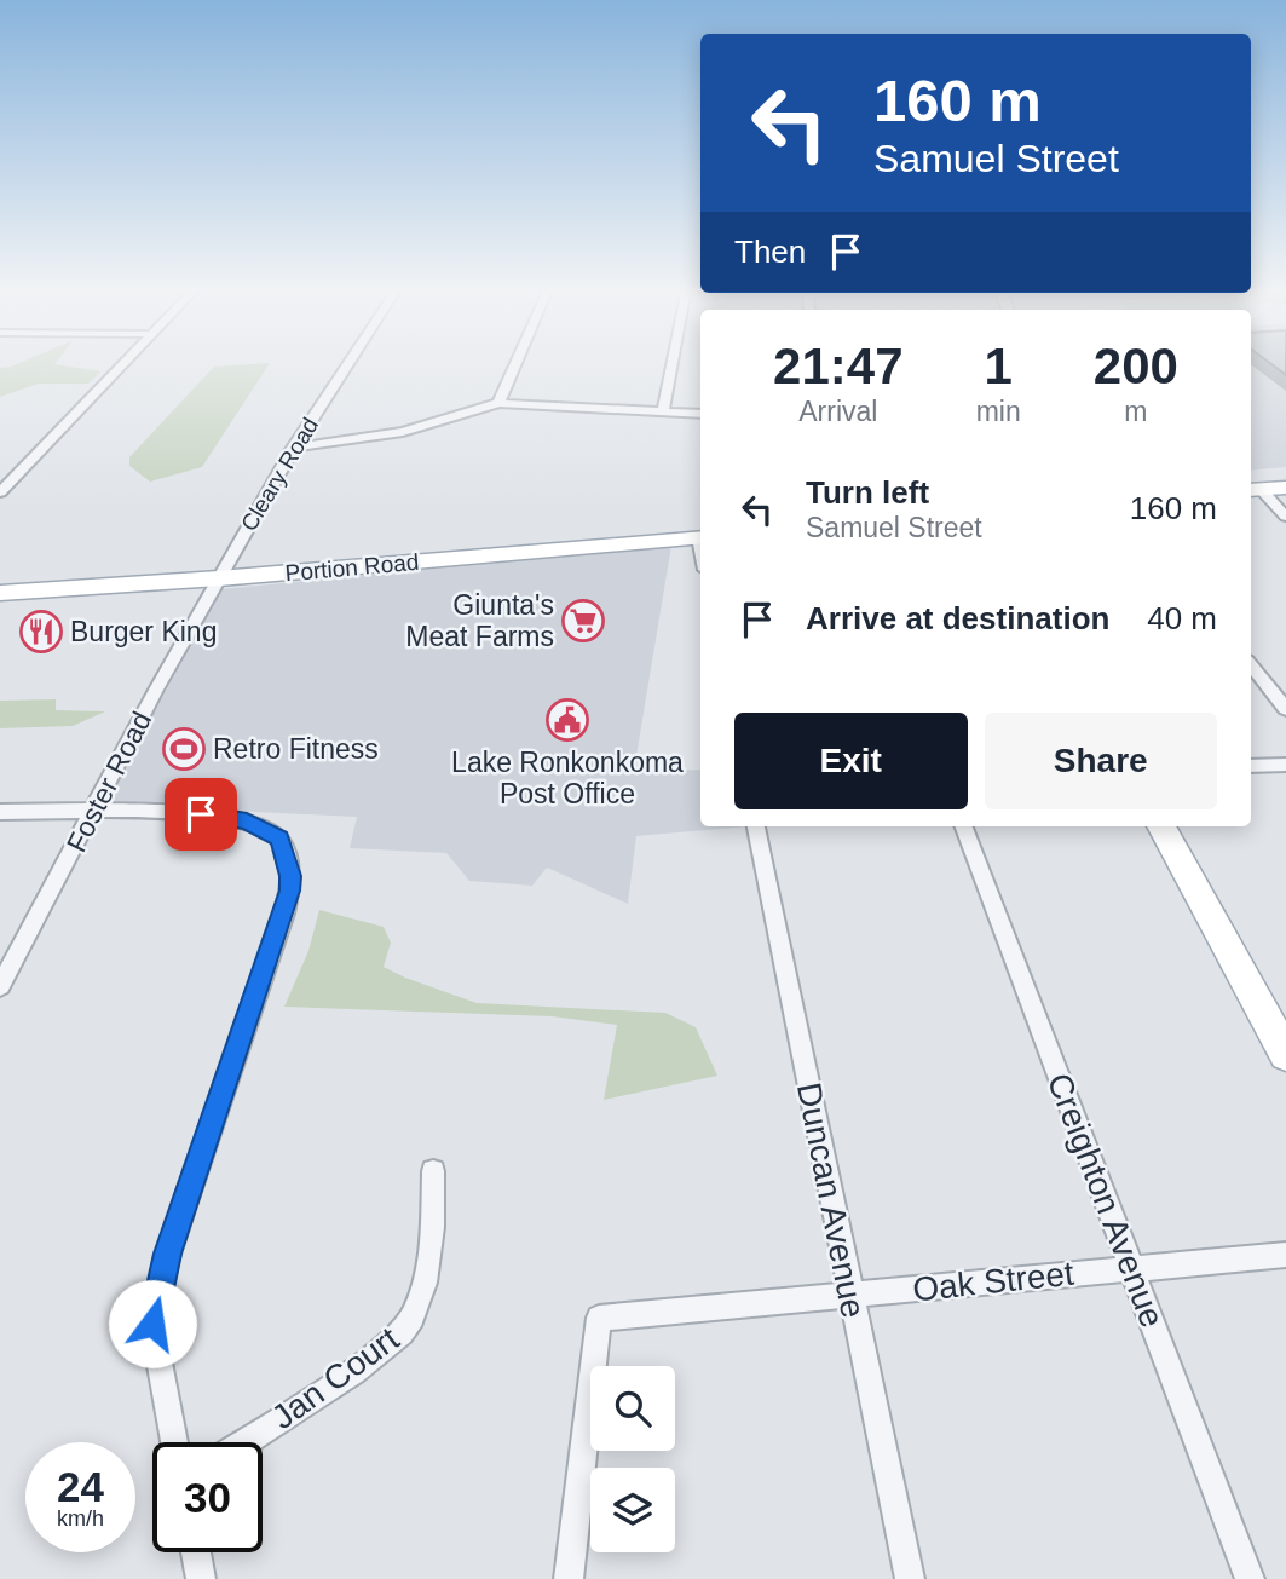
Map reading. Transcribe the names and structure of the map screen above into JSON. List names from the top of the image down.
{
  "streets": {
    "main road": ["Portion Road"],
    "street": [
      "Cleary Road",
      "Foster Road",
      "Duncan Avenue",
      "Creighton Avenue",
      "Oak Street",
      "Jan Court"
    ]
  },
  "crossings": [
    ["Cleary Road", "Portion Road"],
    ["Cleary Road", "Foster Road"],
    ["Portion Road", "Foster Road"],
    ["Duncan Avenue", "Oak Street"],
    ["Creighton Avenue", "Oak Street"]
  ],
  "places": {
    "supermarket": ["Giunta's Meat Farms"],
    "restaurant": ["Burger King"],
    "public building": ["Lake Ronkonkoma Post Office"],
    "sports": ["Retro Fitness"]
  },
  "page": {
    "turn": ["160 m", "Samuel Street"],
    "then": "Then",
    "eta": [
      "21:47",
      "Arrival",
      "1",
      "min",
      "200",
      "m"
    ],
    "list": [
      {
        "name": "Turn left",
        "note": "Samuel Street",
        "value": "160 m"
      },
      {
        "name": "Arrive at destination",
        "value": "40 m"
      }
    ],
    "buttons": ["Exit", "Share"],
    "speed": "24 km/h",
    "limit": "30"
  }
}
